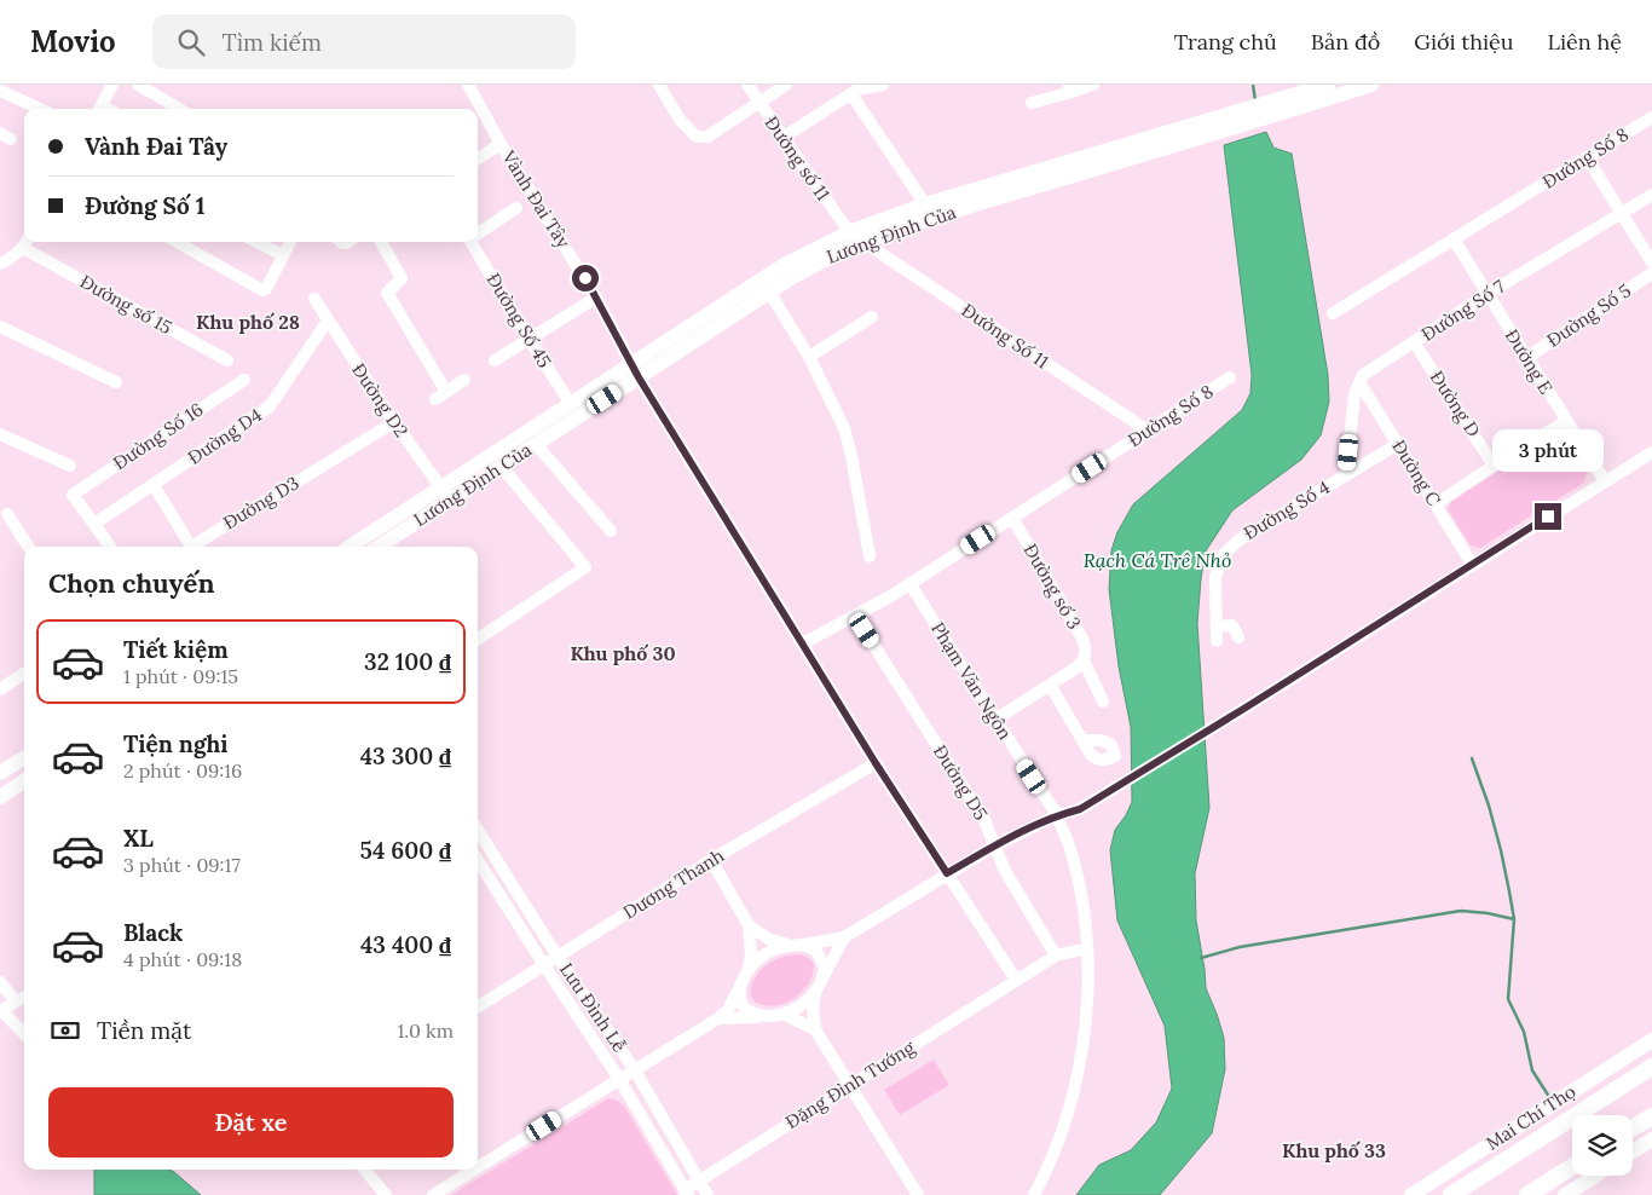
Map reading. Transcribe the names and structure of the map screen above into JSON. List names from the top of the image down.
{
  "streets": {
    "highway": ["Mai Chí Thọ"],
    "main road": ["Lương Định Của"],
    "street": [
      "Đường số 11",
      "Đường Số 8",
      "Vành Đai Tây",
      "Đường số 15",
      "Đường Số 7",
      "Đường Số 5",
      "Đường Số 45",
      "Đường Số 11",
      "Đường E",
      "Đường D2",
      "Đường D",
      "Đường Số 16",
      "Đường D4",
      "Đường C",
      "Đường D3",
      "Đường Số 4",
      "Đường số 3",
      "Phạm Văn Ngôn",
      "Đường D5",
      "Dương Thanh",
      "Lưu Đình Lễ",
      "Đặng Đình Tướng"
    ]
  },
  "crossings": [
    ["Đường số 11", "Lương Định Của"],
    ["Đường số 11", "Đường Số 11"],
    ["Đường Số 8", "Vành Đai Tây"],
    ["Đường Số 8", "Đường Số 11"],
    ["Đường Số 8", "Đường E"],
    ["Đường Số 8", "Đường số 3"],
    ["Đường Số 8", "Phạm Văn Ngôn"],
    ["Đường Số 8", "Đường D5"],
    ["Vành Đai Tây", "Lương Định Của"],
    ["Vành Đai Tây", "Dương Thanh"],
    ["Vành Đai Tây", "Đặng Đình Tướng"],
    ["Lương Định Của", "Đường Số 45"],
    ["Lương Định Của", "Đường Số 11"],
    ["Lương Định Của", "Đường D2"],
    ["Đường Số 7", "Đường E"],
    ["Đường Số 7", "Đường D"],
    ["Đường Số 7", "Đường C"],
    ["Đường Số 5", "Đường E"],
    ["Đường D2", "Đường D4"],
    ["Đường D2", "Đường D3"],
    ["Đường Số 16", "Đường D4"],
    ["Đường D4", "Đường D3"],
    ["Đường C", "Đường Số 4"],
    ["Phạm Văn Ngôn", "Đặng Đình Tướng"],
    ["Đường D5", "Đặng Đình Tướng"],
    ["Dương Thanh", "Lưu Đình Lễ"],
    ["Lưu Đình Lễ", "Đặng Đình Tướng"]
  ],
  "districts": ["Khu phố 28", "Khu phố 30", "Khu phố 33"],
  "water": ["Rạch Cá Trê Nhỏ"],
  "page": {
    "header": "Movio",
    "search": "Tìm kiếm",
    "nav": [
      "Trang chủ",
      "Bản đồ",
      "Giới thiệu",
      "Liên hệ"
    ],
    "banner": ["Vành Đai Tây", "Đường Số 1"],
    "bubble": "3 phút",
    "heading": "Chọn chuyến",
    "list": [
      {
        "name": "Tiết kiệm",
        "note": "1 phút · 09:15",
        "value": "32 100 ₫"
      },
      {
        "name": "Tiện nghi",
        "note": "2 phút · 09:16",
        "value": "43 300 ₫"
      },
      {
        "name": "XL",
        "note": "3 phút · 09:17",
        "value": "54 600 ₫"
      },
      {
        "name": "Black",
        "note": "4 phút · 09:18",
        "value": "43 400 ₫"
      }
    ],
    "pay": ["Tiền mặt", "1.0 km"],
    "buttons": "Đặt xe"
  }
}
